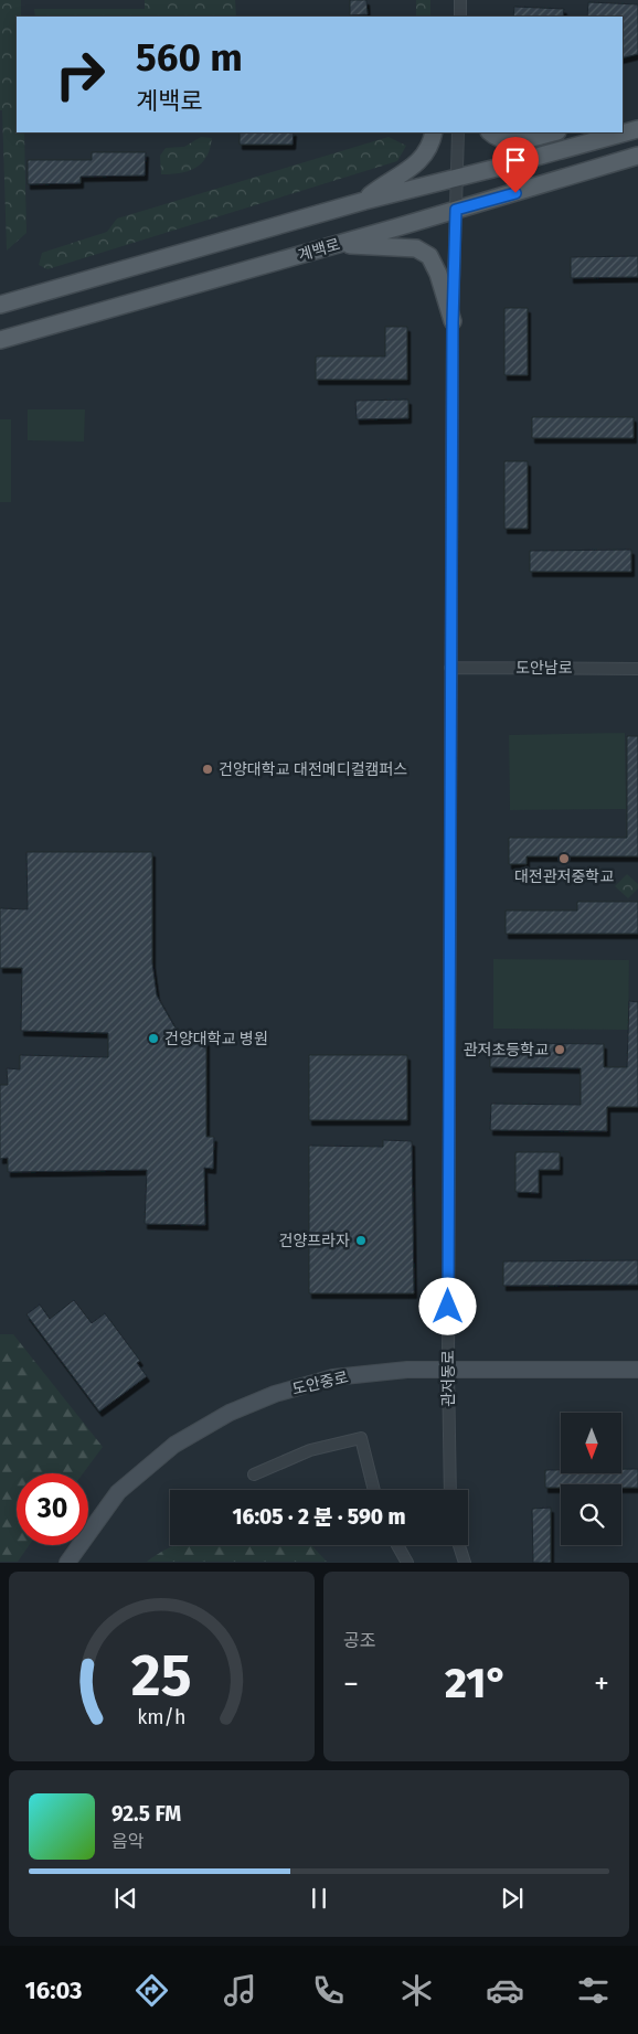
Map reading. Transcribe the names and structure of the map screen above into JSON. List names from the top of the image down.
{
  "streets": {
    "main road": ["계백로"],
    "street": ["도안남로", "관저동로", "도안중로"]
  },
  "crossings": [
    ["계백로", "관저동로"],
    ["도안남로", "관저동로"],
    ["관저동로", "도안중로"]
  ],
  "places": [
    "건양대학교 대전메디컬캠퍼스",
    "대전관저중학교",
    "건양대학교 병원",
    "관저초등학교",
    "건양프라자"
  ],
  "north": "bottom",
  "page": {
    "turn": ["560 m", "계백로"],
    "limit": "30",
    "trip": "16:05 · 2 분 · 590 m",
    "tile": "공조",
    "heat": ["−", "21°", "+"],
    "song": ["92.5 FM", "음악"],
    "tabs": "16:03",
    "gauge": ["25", "km/h"]
  }
}
